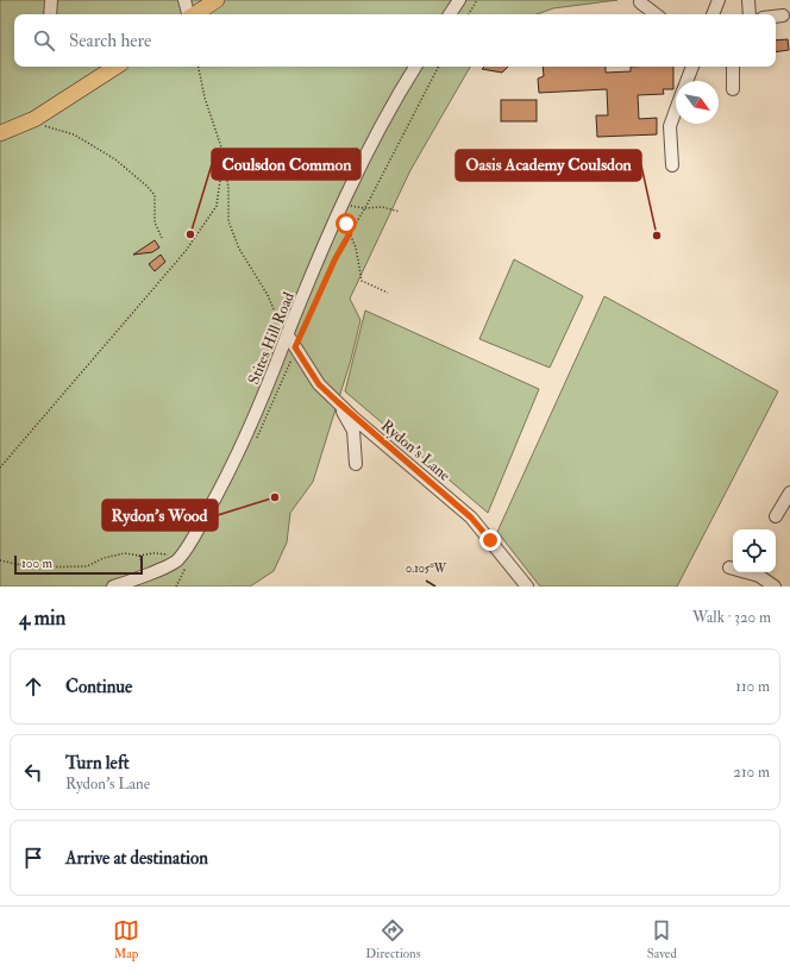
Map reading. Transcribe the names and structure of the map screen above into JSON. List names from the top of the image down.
{
  "streets": {
    "street": ["Stites Hill Road", "Rydon's Lane"]
  },
  "crossings": [
    ["Stites Hill Road", "Rydon's Lane"]
  ],
  "places": ["Coulsdon Common", "Oasis Academy Coulsdon", "Rydon's Wood"],
  "scale_bar": "100 m",
  "north": "bottom right",
  "page": {
    "search": "Search here",
    "scale": "100 m",
    "heading": ["4 min", "Walk · 320 m"],
    "list": [
      ["Continue", "110 m"],
      ["Turn left", "Rydon's Lane", "210 m"],
      "Arrive at destination"
    ],
    "nav": ["Map", "Directions", "Saved"]
  },
  "coordinates": ["0.105°W"]
}
